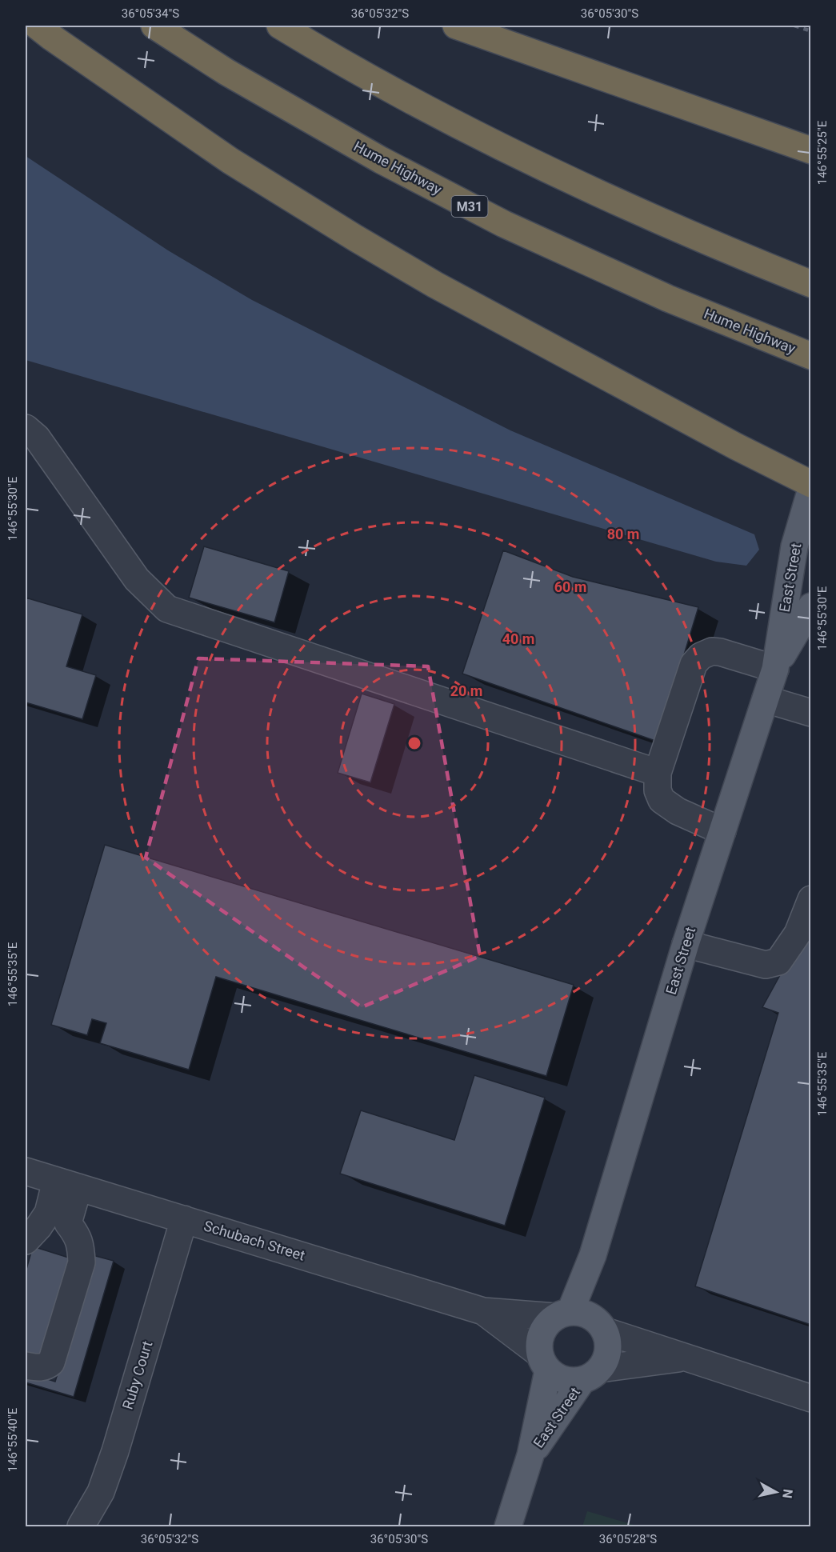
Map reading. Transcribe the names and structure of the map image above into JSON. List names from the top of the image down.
{
  "streets": {
    "highway": ["Hume Highway", "M31"],
    "main road": ["East Street"],
    "street": ["Schubach Street", "Ruby Court"]
  },
  "crossings": [
    ["East Street", "Schubach Street"],
    ["Schubach Street", "Ruby Court"]
  ],
  "north": "right",
  "coordinates": [
    "36°05'34\"S",
    "36°05'32\"S",
    "36°05'30\"S",
    "146°55'25\"E",
    "146°55'30\"E",
    "146°55'35\"E",
    "146°55'40\"E",
    "36°05'28\"S"
  ],
  "rings": [
    "80 m",
    "60 m",
    "40 m",
    "20 m"
  ]
}
